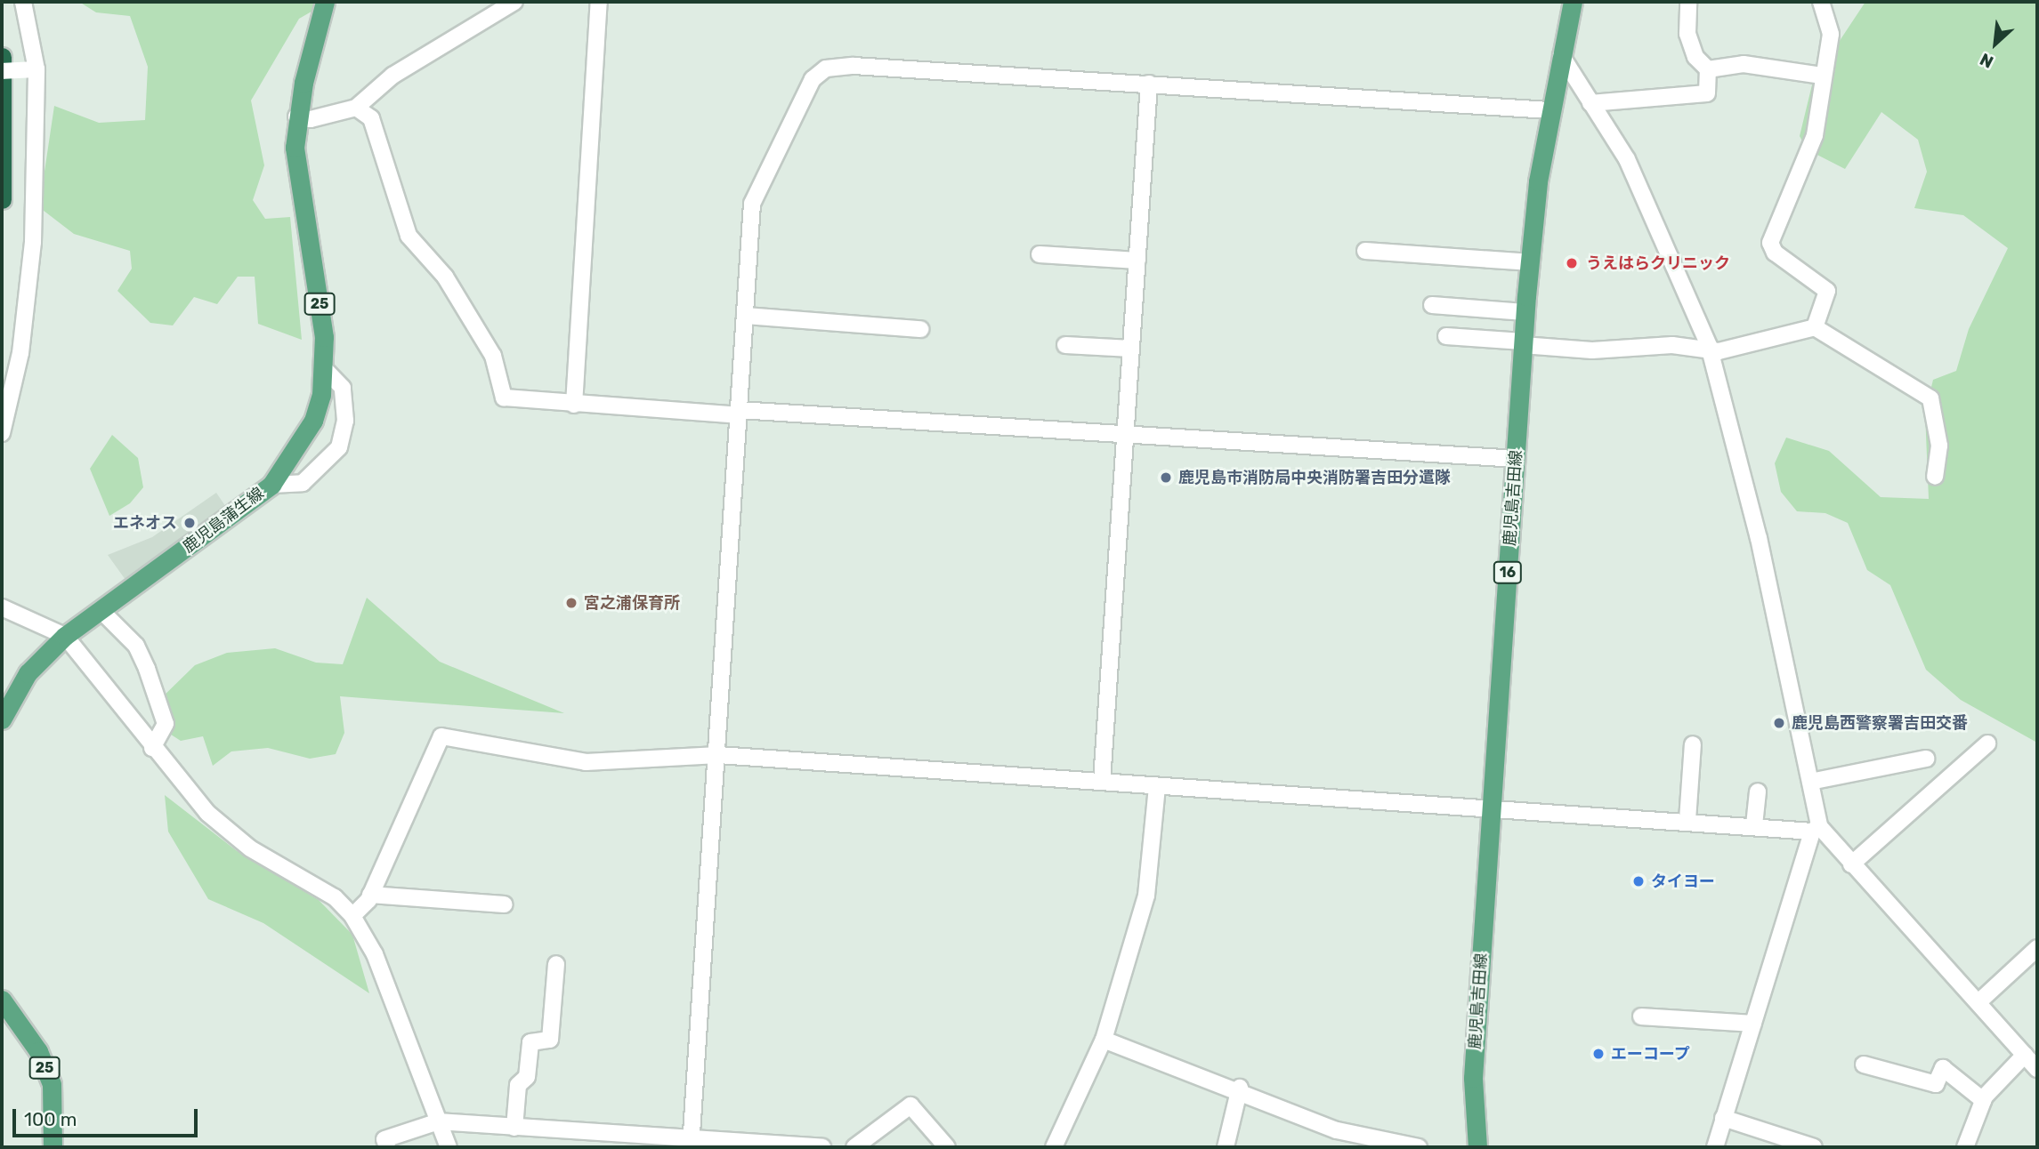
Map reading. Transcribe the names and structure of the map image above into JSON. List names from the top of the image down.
{
  "streets": {
    "main road": [
      "25",
      "鹿児島吉田線",
      "鹿児島蒲生線",
      "16"
    ]
  },
  "places": [
    "うえはらクリニック",
    "鹿児島市消防局中央消防署吉田分遣隊",
    "エネオス",
    "宮之浦保育所",
    "鹿児島西警察署吉田交番",
    "タイヨー",
    "エーコープ"
  ],
  "scale_bar": "100 m",
  "north": "bottom left"
}
